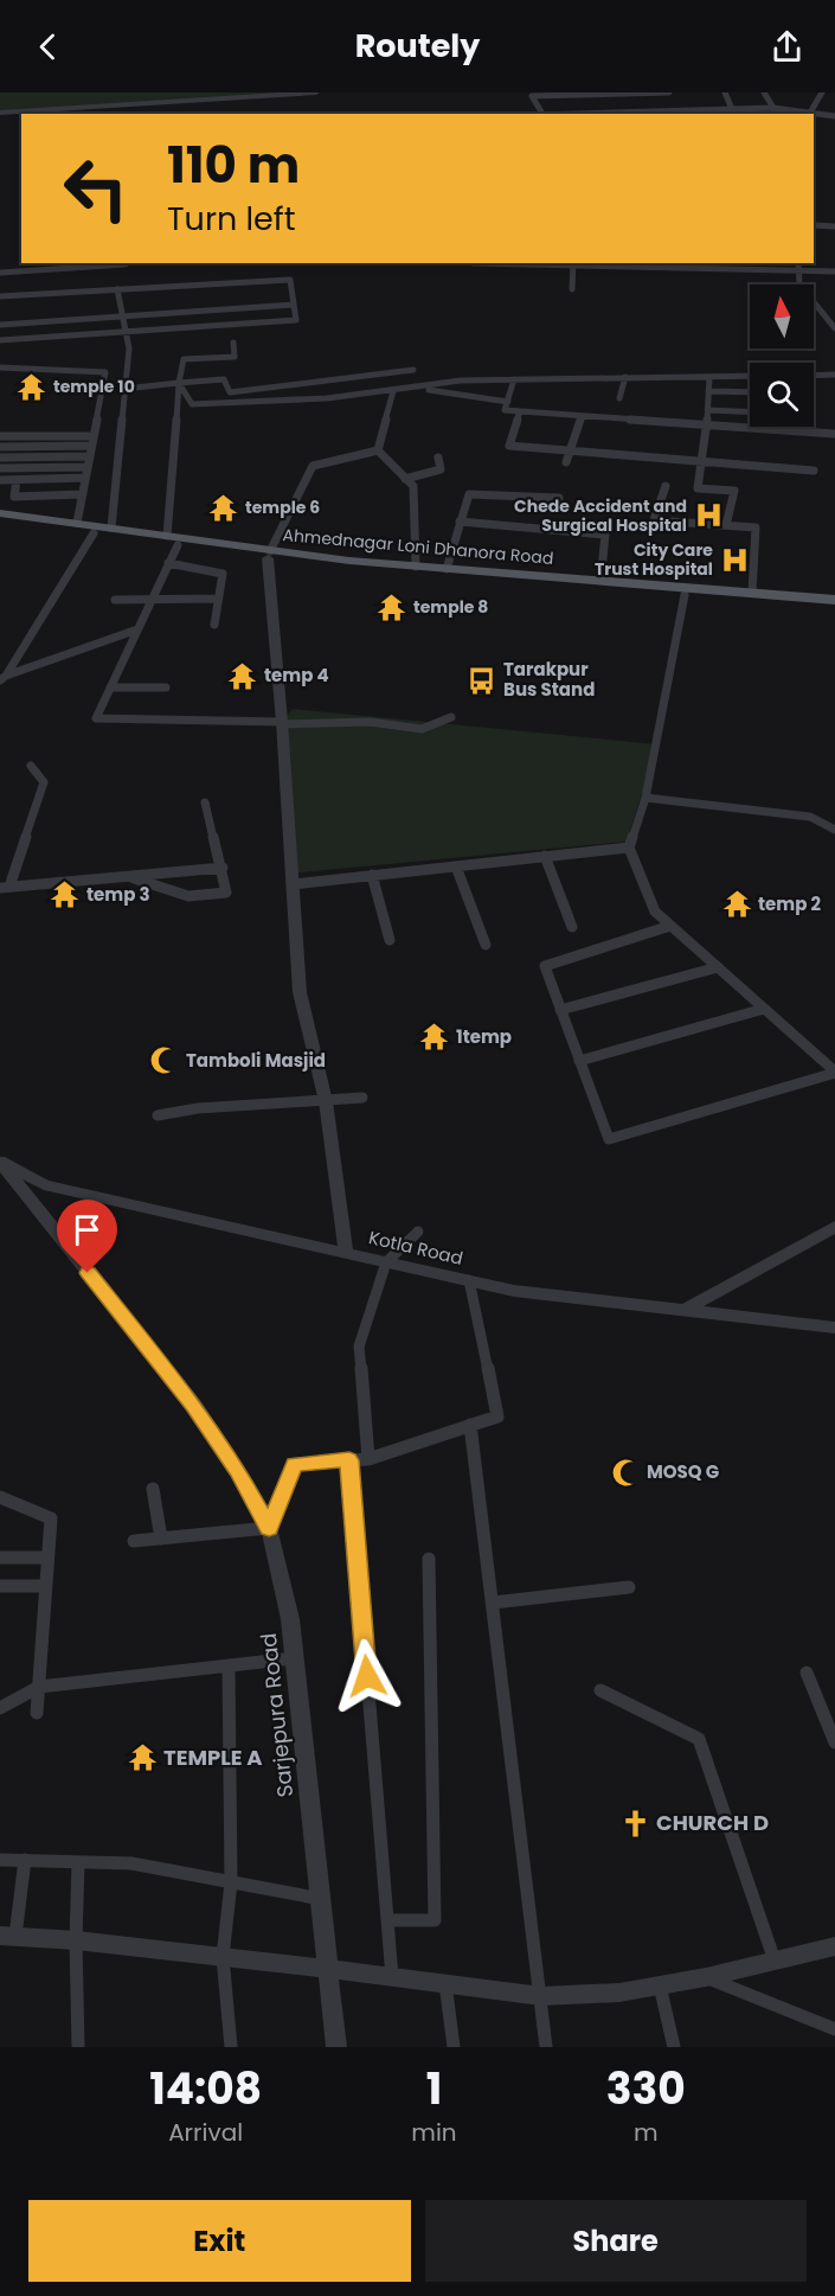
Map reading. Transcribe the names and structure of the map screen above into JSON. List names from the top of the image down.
{
  "streets": {
    "main road": ["Ahmednagar Loni Dhanora Road"],
    "street": ["Kotla Road", "Sarjepura Road"]
  },
  "crossings": [
    ["Kotla Road", "Sarjepura Road"]
  ],
  "places": {
    "temple": [
      "temple 10",
      "temple 6",
      "temple 8",
      "temp 4",
      "temp 3",
      "temp 2",
      "1temp",
      "TEMPLE A"
    ],
    "hospital": ["Chede Accident and Surgical Hospital", "City Care Trust Hospital"],
    "bus stop": ["Tarakpur Bus Stand"],
    "mosque": ["Tamboli Masjid", "MOSQ G"],
    "church": ["CHURCH D"]
  },
  "north": "top",
  "page": {
    "header": "Routely",
    "turn": ["110 m", "Turn left"],
    "eta": [
      "14:08",
      "Arrival",
      "1",
      "min",
      "330",
      "m"
    ],
    "buttons": ["Exit", "Share"]
  }
}
